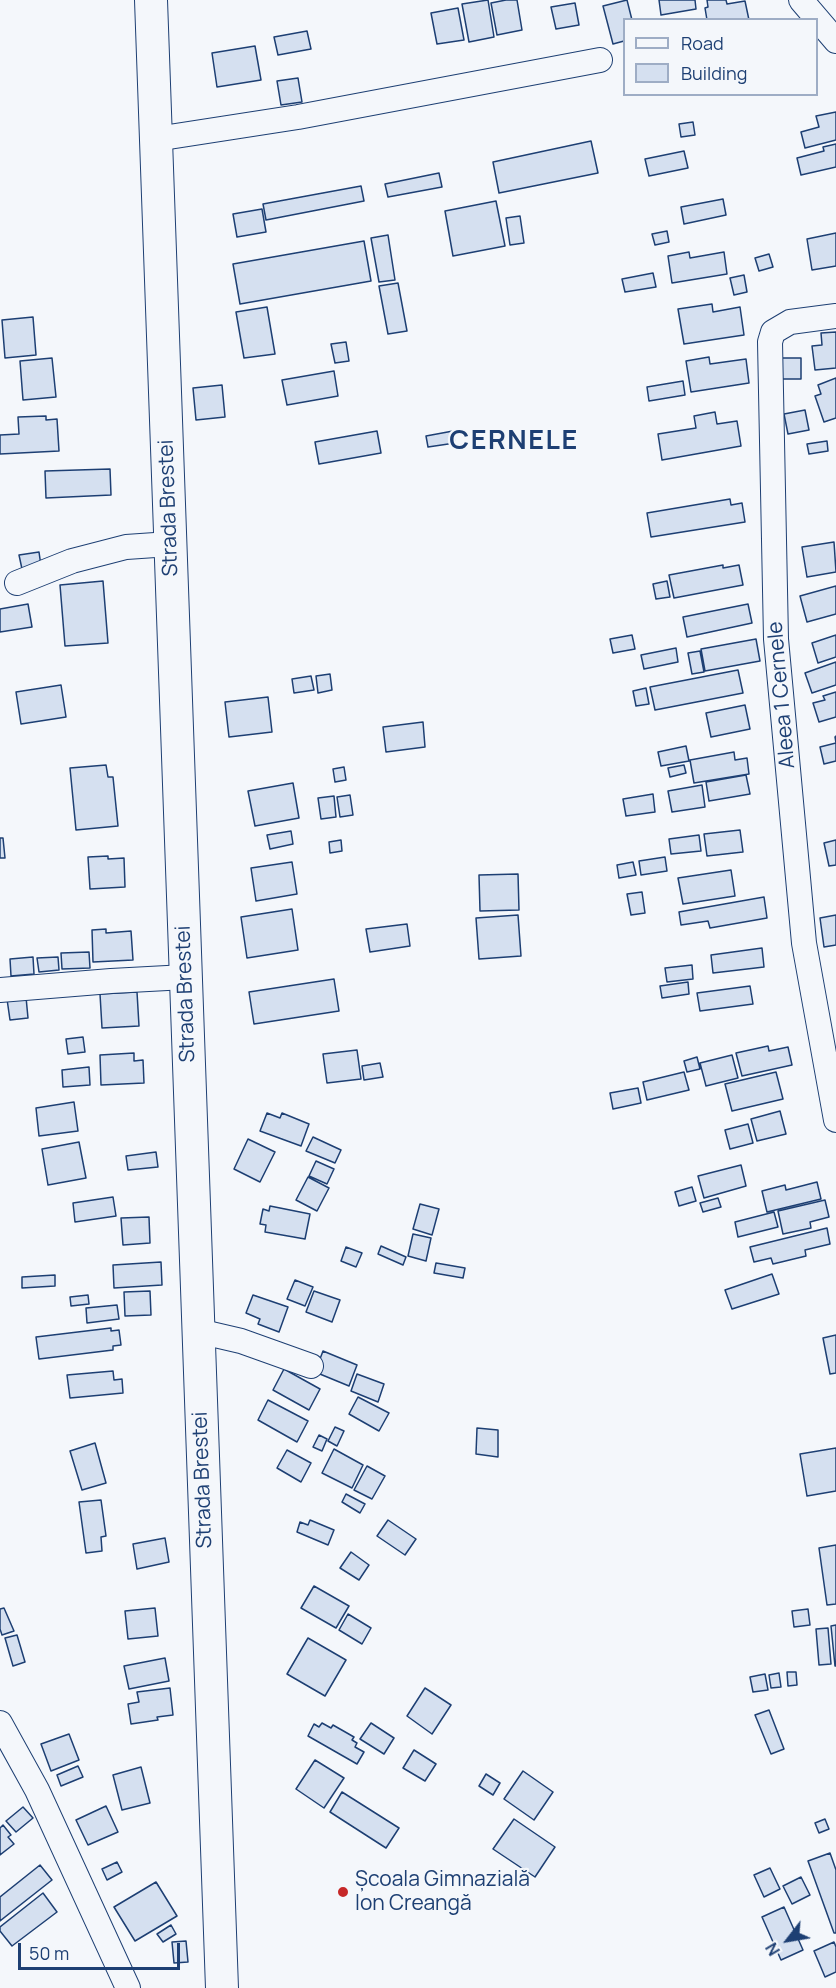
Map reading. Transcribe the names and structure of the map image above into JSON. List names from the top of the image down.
{
  "streets": {
    "main road": ["Strada Brestei"],
    "street": ["Aleea 1 Cernele"]
  },
  "districts": ["CERNELE"],
  "places": ["Școala Gimnazială Ion Creangă"],
  "legend": ["Road", "Building"],
  "scale_bar": "50 m",
  "north": "bottom left"
}
